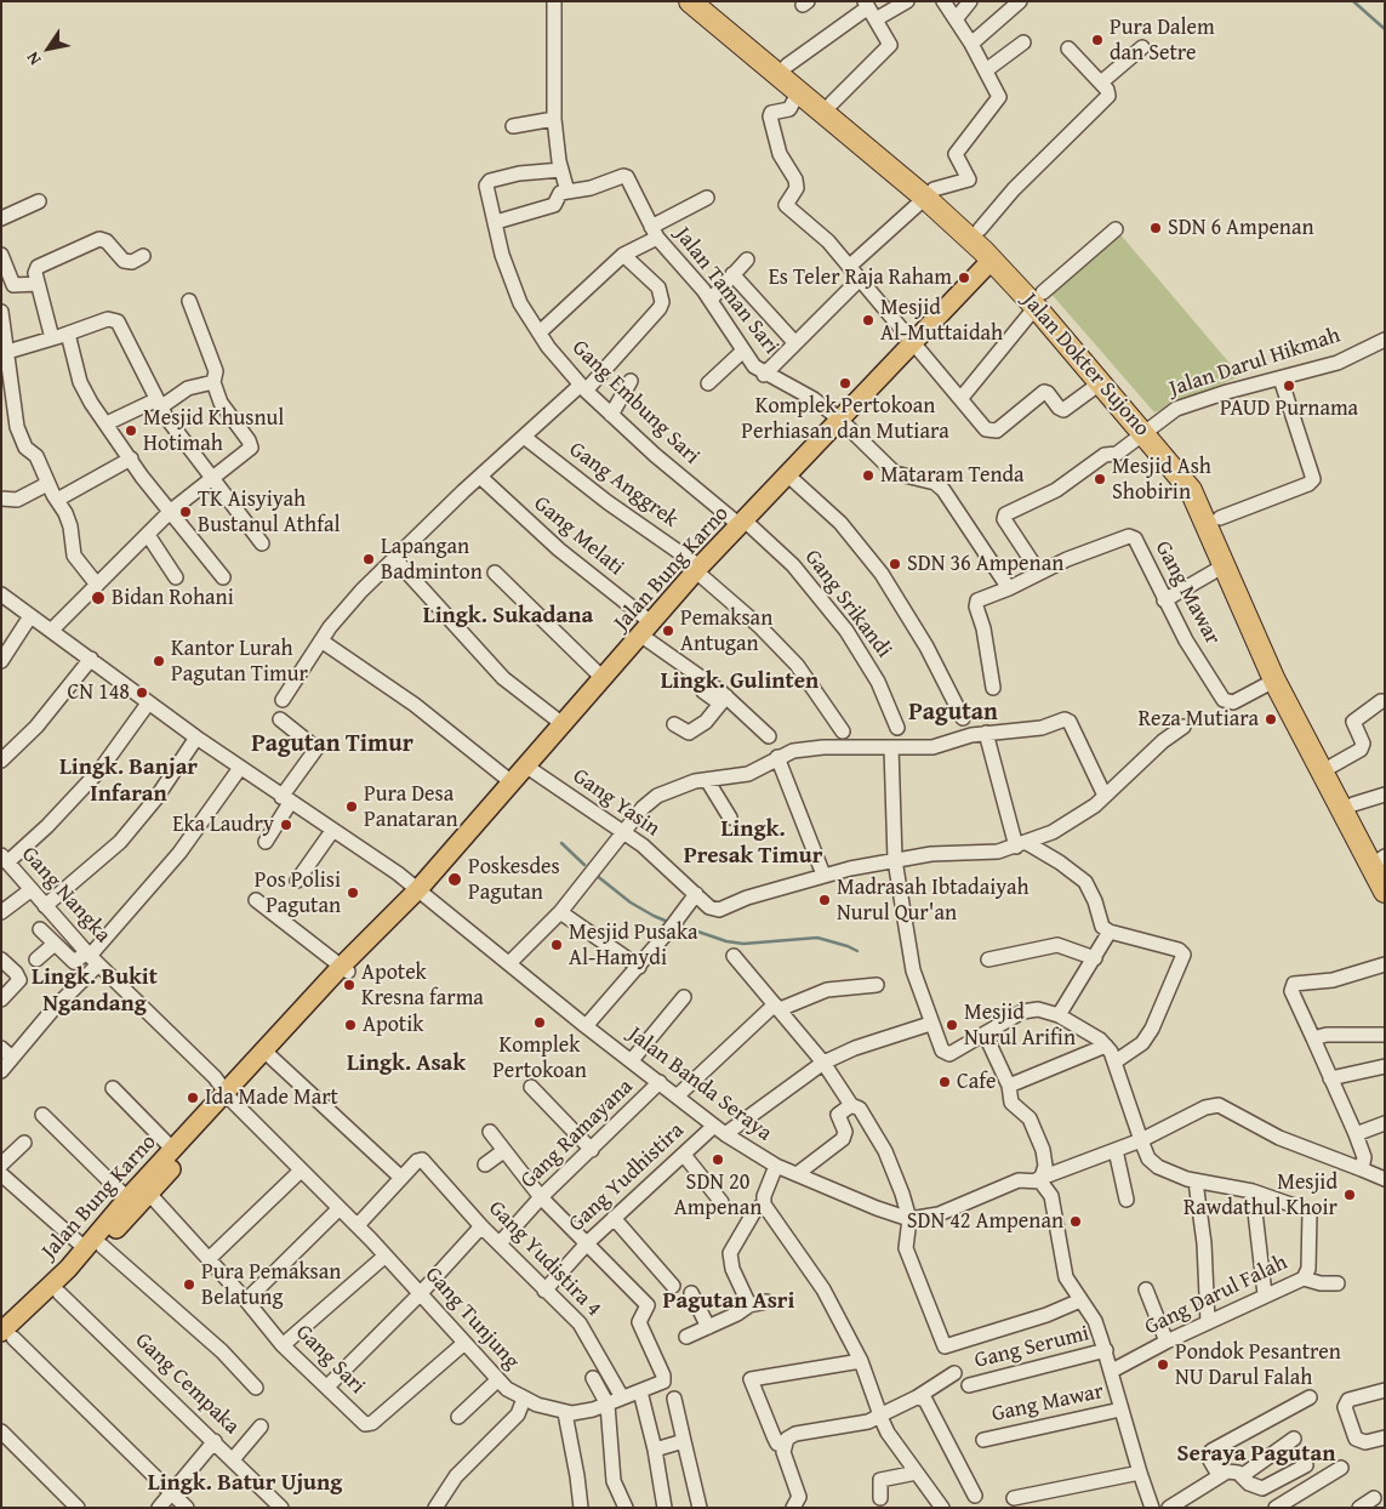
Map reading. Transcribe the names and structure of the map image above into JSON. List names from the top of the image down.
{
  "streets": {
    "highway": ["Jalan Dokter Sujono"],
    "main road": ["Jalan Bung Karno"],
    "street": [
      "Jalan Taman Sari",
      "Jalan Darul Hikmah",
      "Gang Embung Sari",
      "Gang Anggrek",
      "Gang Melati",
      "Gang Mawar",
      "Gang Srikandi",
      "Gang Yasin",
      "Gang Nangka",
      "Jalan Banda Seraya",
      "Gang Ramayana",
      "Gang Yudhistira",
      "Gang Yudistira 4",
      "Gang Darul Falah",
      "Gang Tunjung",
      "Gang Serumi",
      "Gang Sari",
      "Gang Cempaka"
    ]
  },
  "crossings": [
    ["Jalan Taman Sari", "Jalan Bung Karno"],
    ["Jalan Taman Sari", "Gang Mawar"],
    ["Jalan Darul Hikmah", "Jalan Dokter Sujono"],
    ["Jalan Darul Hikmah", "Gang Mawar"],
    ["Jalan Dokter Sujono", "Jalan Bung Karno"],
    ["Jalan Dokter Sujono", "Gang Mawar"],
    ["Gang Embung Sari", "Jalan Bung Karno"],
    ["Gang Embung Sari", "Gang Srikandi"],
    ["Gang Anggrek", "Jalan Bung Karno"],
    ["Gang Melati", "Jalan Bung Karno"],
    ["Jalan Bung Karno", "Gang Srikandi"],
    ["Jalan Bung Karno", "Gang Yasin"],
    ["Jalan Bung Karno", "Gang Nangka"],
    ["Jalan Bung Karno", "Jalan Banda Seraya"],
    ["Gang Nangka", "Gang Tunjung"],
    ["Jalan Banda Seraya", "Gang Ramayana"],
    ["Jalan Banda Seraya", "Gang Yudhistira"],
    ["Jalan Banda Seraya", "Gang Darul Falah"],
    ["Gang Ramayana", "Gang Yudistira 4"],
    ["Gang Yudhistira", "Gang Yudistira 4"],
    ["Gang Yudistira 4", "Gang Tunjung"],
    ["Gang Tunjung", "Gang Sari"]
  ],
  "districts": [
    "Lingk. Sukadana",
    "Lingk. Gulinten",
    "Pagutan",
    "Pagutan Timur",
    "Lingk. Banjar Infaran",
    "Lingk. Presak Timur",
    "Lingk. Bukit Ngandang",
    "Lingk. Asak",
    "Pagutan Asri",
    "Seraya Pagutan",
    "Lingk. Batur Ujung"
  ],
  "places": [
    "Pura Dalem dan Setre",
    "SDN 6 Ampenan",
    "Es Teler Raja Raham",
    "Mesjid Al-Muttaidah",
    "Komplek Pertokoan Perhiasan dan Mutiara",
    "PAUD Purnama",
    "Mesjid Khusnul Hotimah",
    "Mataram Tenda",
    "Mesjid Ash Shobirin",
    "TK Aisyiyah Bustanul Athfal",
    "Lapangan Badminton",
    "SDN 36 Ampenan",
    "Bidan Rohani",
    "Pemaksan Antugan",
    "Kantor Lurah Pagutan Timur",
    "CN 148",
    "Reza Mutiara",
    "Pura Desa Panataran",
    "Eka Laudry",
    "Poskesdes Pagutan",
    "Pos Polisi Pagutan",
    "Madrasah Ibtadaiyah Nurul Qur'an",
    "Mesjid Pusaka Al-Hamydi",
    "Apotek Kresna farma",
    "Komplek Pertokoan",
    "Apotik",
    "Mesjid Nurul Arifin",
    "Cafe",
    "Ida Made Mart",
    "SDN 20 Ampenan",
    "Mesjid Rawdathul Khoir",
    "SDN 42 Ampenan",
    "Pura Pemaksan Belatung",
    "Pondok Pesantren NU Darul Falah"
  ],
  "north": "bottom left"
}
